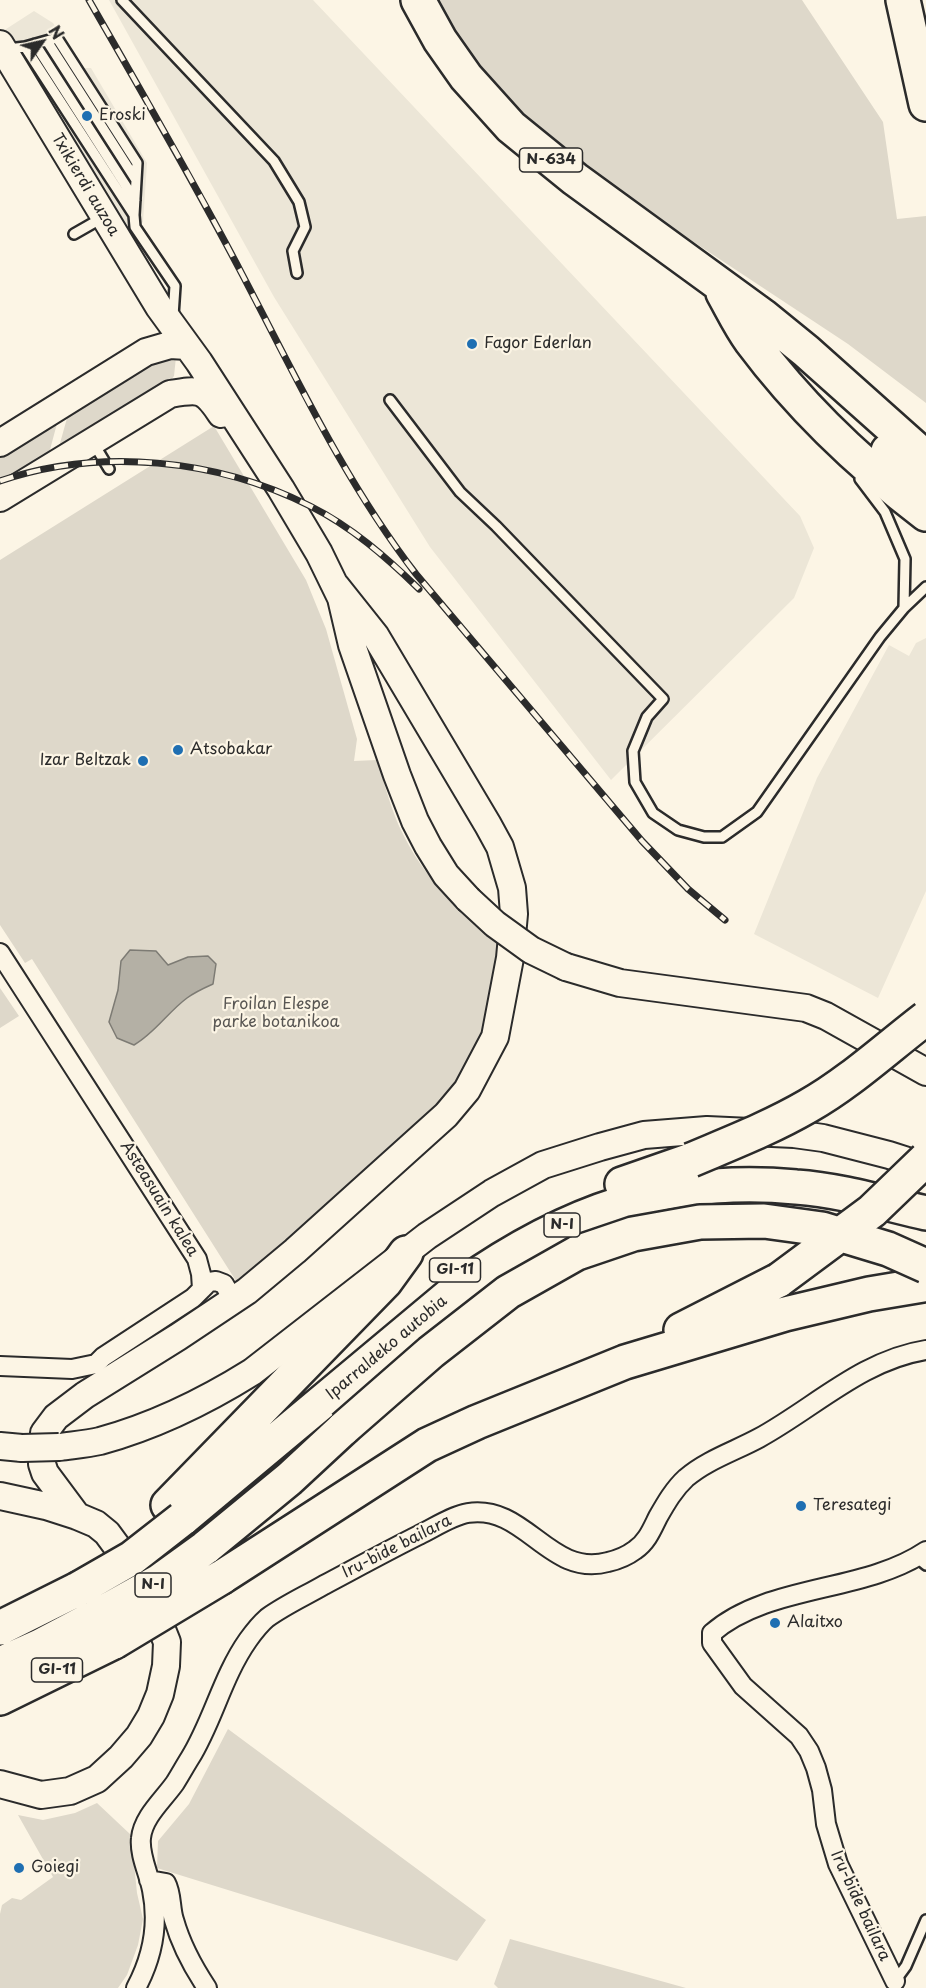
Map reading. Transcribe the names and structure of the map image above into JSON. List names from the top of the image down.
{
  "streets": {
    "highway": [
      "N-634",
      "N-I",
      "GI-11",
      "Iparraldeko autobia"
    ],
    "street": ["Txikierdi auzoa", "Asteasuain kalea", "Iru-bide bailara"]
  },
  "crossings": [
    ["N-I", "GI-11"],
    ["GI-11", "Iparraldeko autobia"]
  ],
  "parks": ["Froilan Elespe parke botanikoa"],
  "places": [
    "Eroski",
    "Fagor Ederlan",
    "Atsobakar",
    "Izar Beltzak",
    "Teresategi",
    "Alaitxo",
    "Goiegi"
  ],
  "north": "top right"
}
